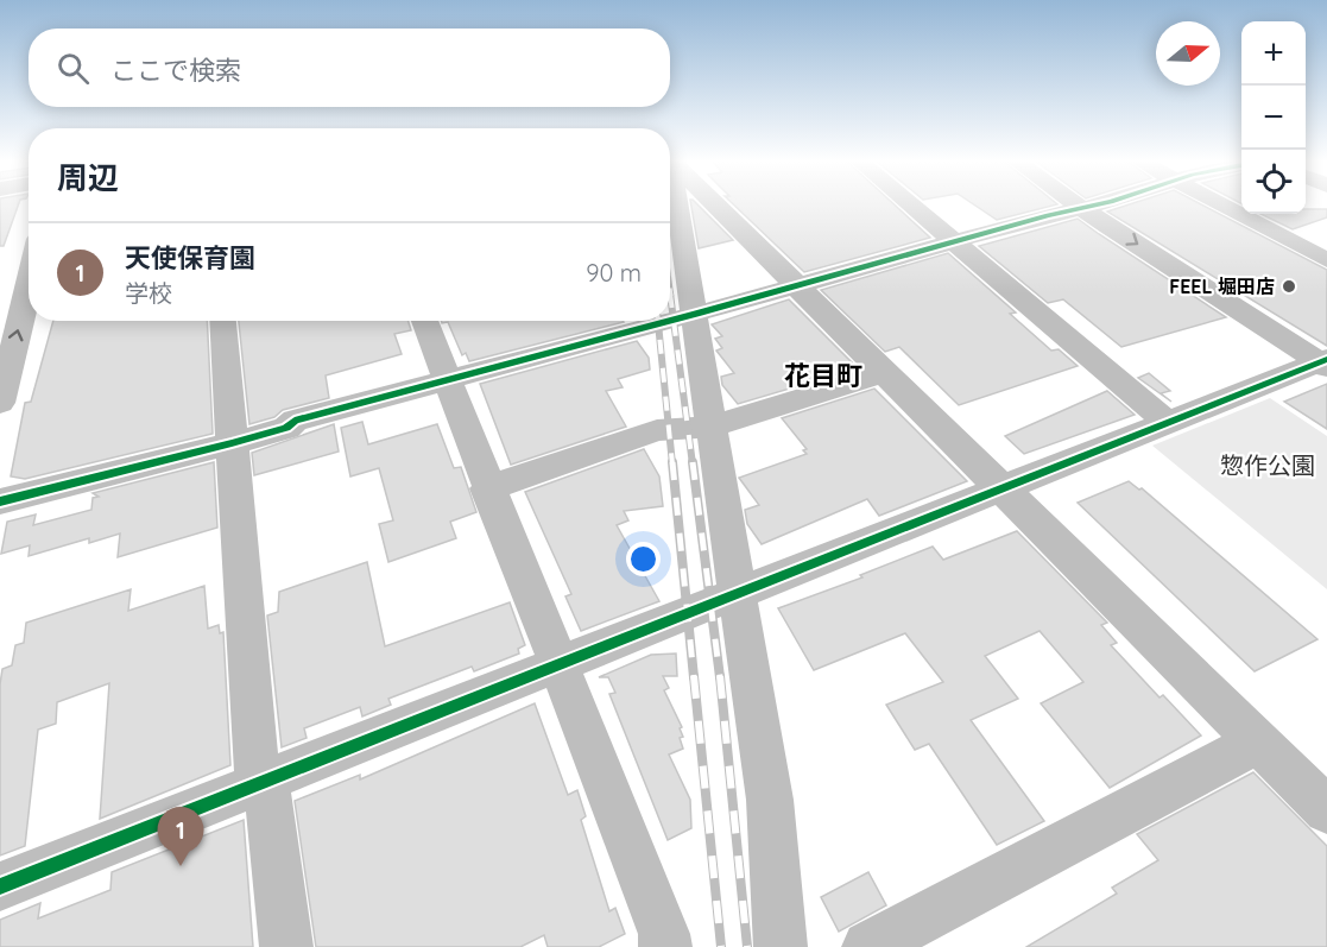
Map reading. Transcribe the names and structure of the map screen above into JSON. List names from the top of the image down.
{
  "districts": ["花目町"],
  "parks": ["惣作公園"],
  "places": ["FEEL 堀田店"],
  "north": "right",
  "page": {
    "map_buttons": ["+", "−"],
    "search": "ここで検索",
    "heading": "周辺",
    "list": [
      {
        "mark": "1",
        "name": "天使保育園",
        "note": "学校",
        "value": "90 m"
      }
    ],
    "pins": "1"
  }
}
